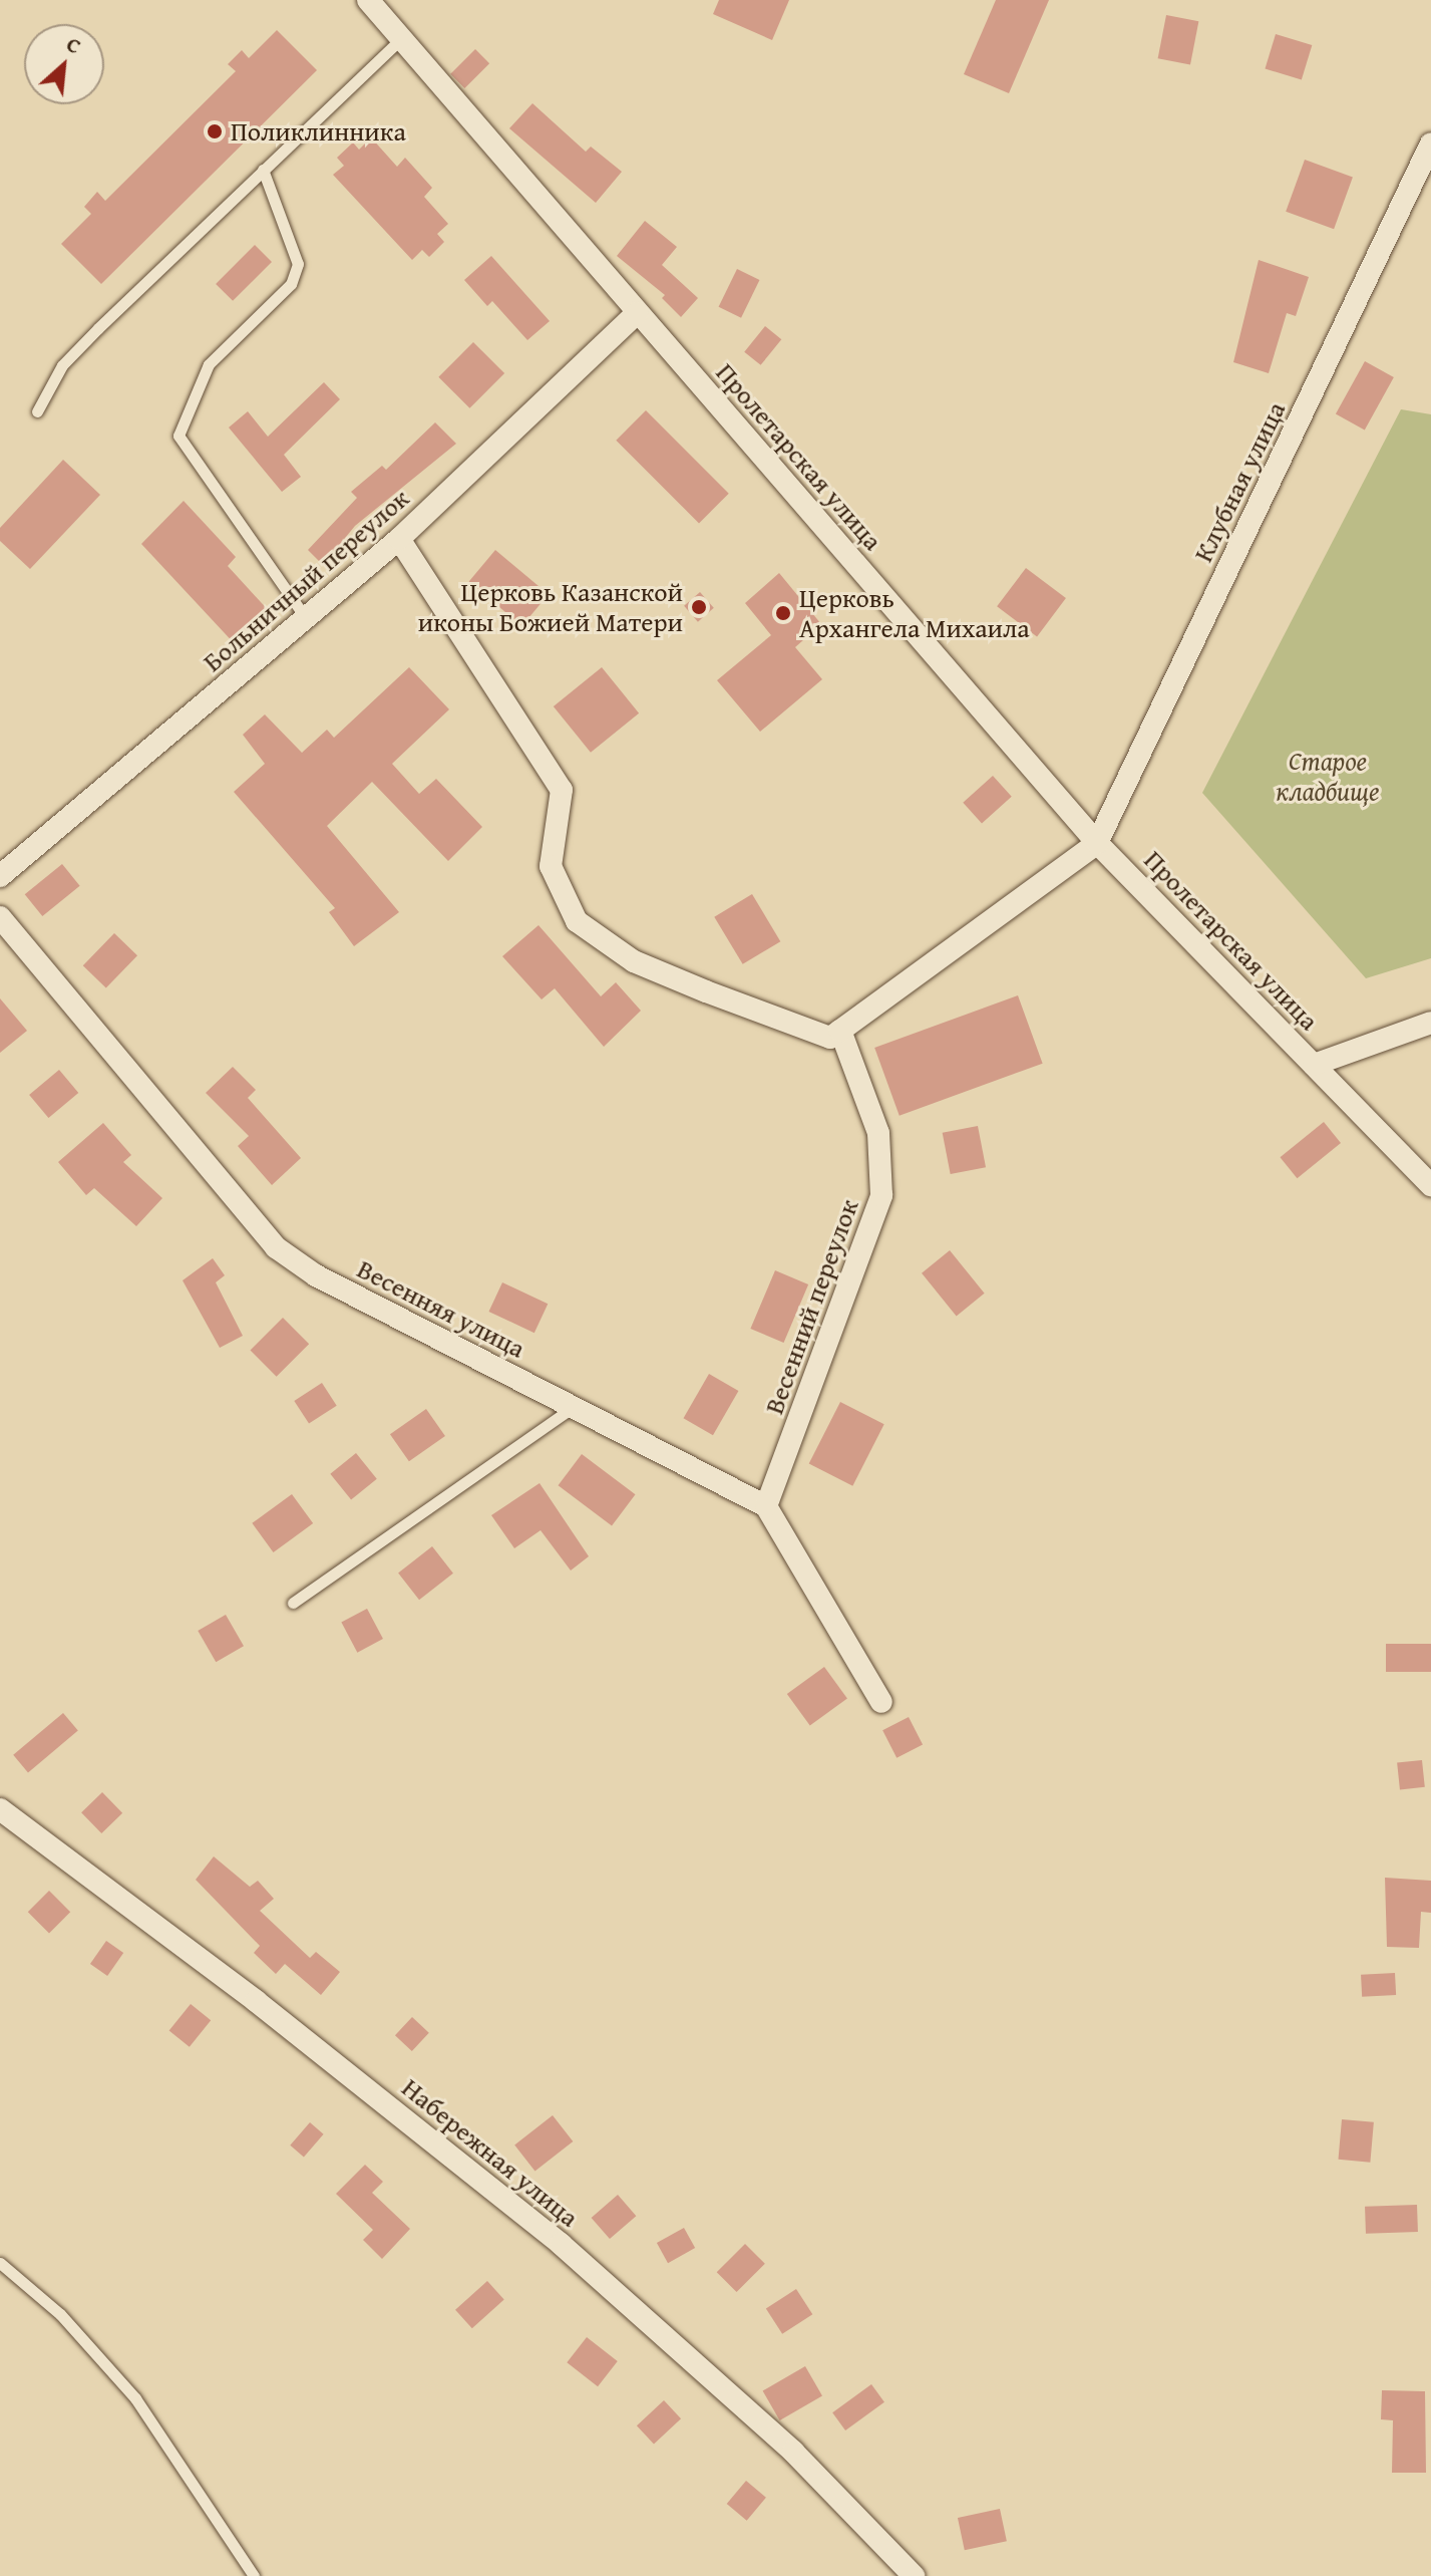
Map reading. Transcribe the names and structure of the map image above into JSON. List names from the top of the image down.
{
  "streets": {
    "street": [
      "Пролетарская улица",
      "Клубная улица",
      "Больничный переулок",
      "Весенний переулок",
      "Весенняя улица",
      "Набережная улица"
    ]
  },
  "crossings": [
    ["Пролетарская улица", "Клубная улица"],
    ["Пролетарская улица", "Больничный переулок"],
    ["Весенний переулок", "Весенняя улица"]
  ],
  "parks": ["Старое кладбище"],
  "places": ["Поликлинника", "Церковь Казанской иконы Божией Матери", "Церковь Архангела Михаила"],
  "north": "top right"
}
